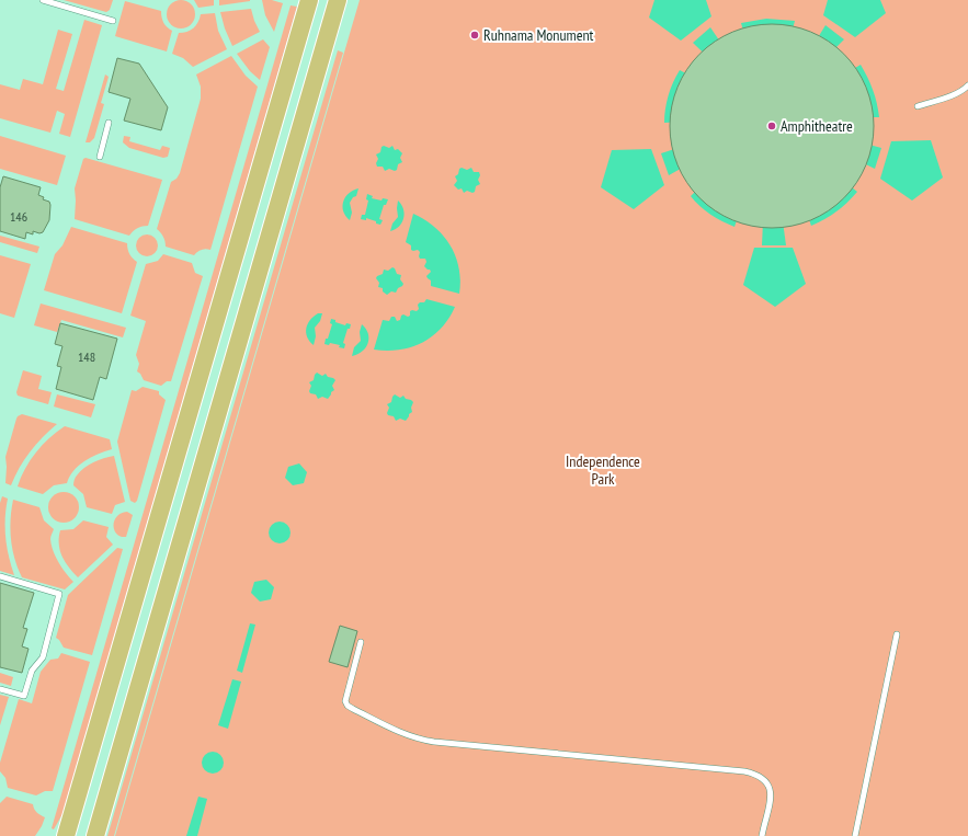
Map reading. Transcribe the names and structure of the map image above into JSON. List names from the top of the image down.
{
  "parks": ["Independence Park"],
  "places": ["Ruhnama Monument", "Amphitheatre"],
  "house_numbers": ["146", "148"]
}
